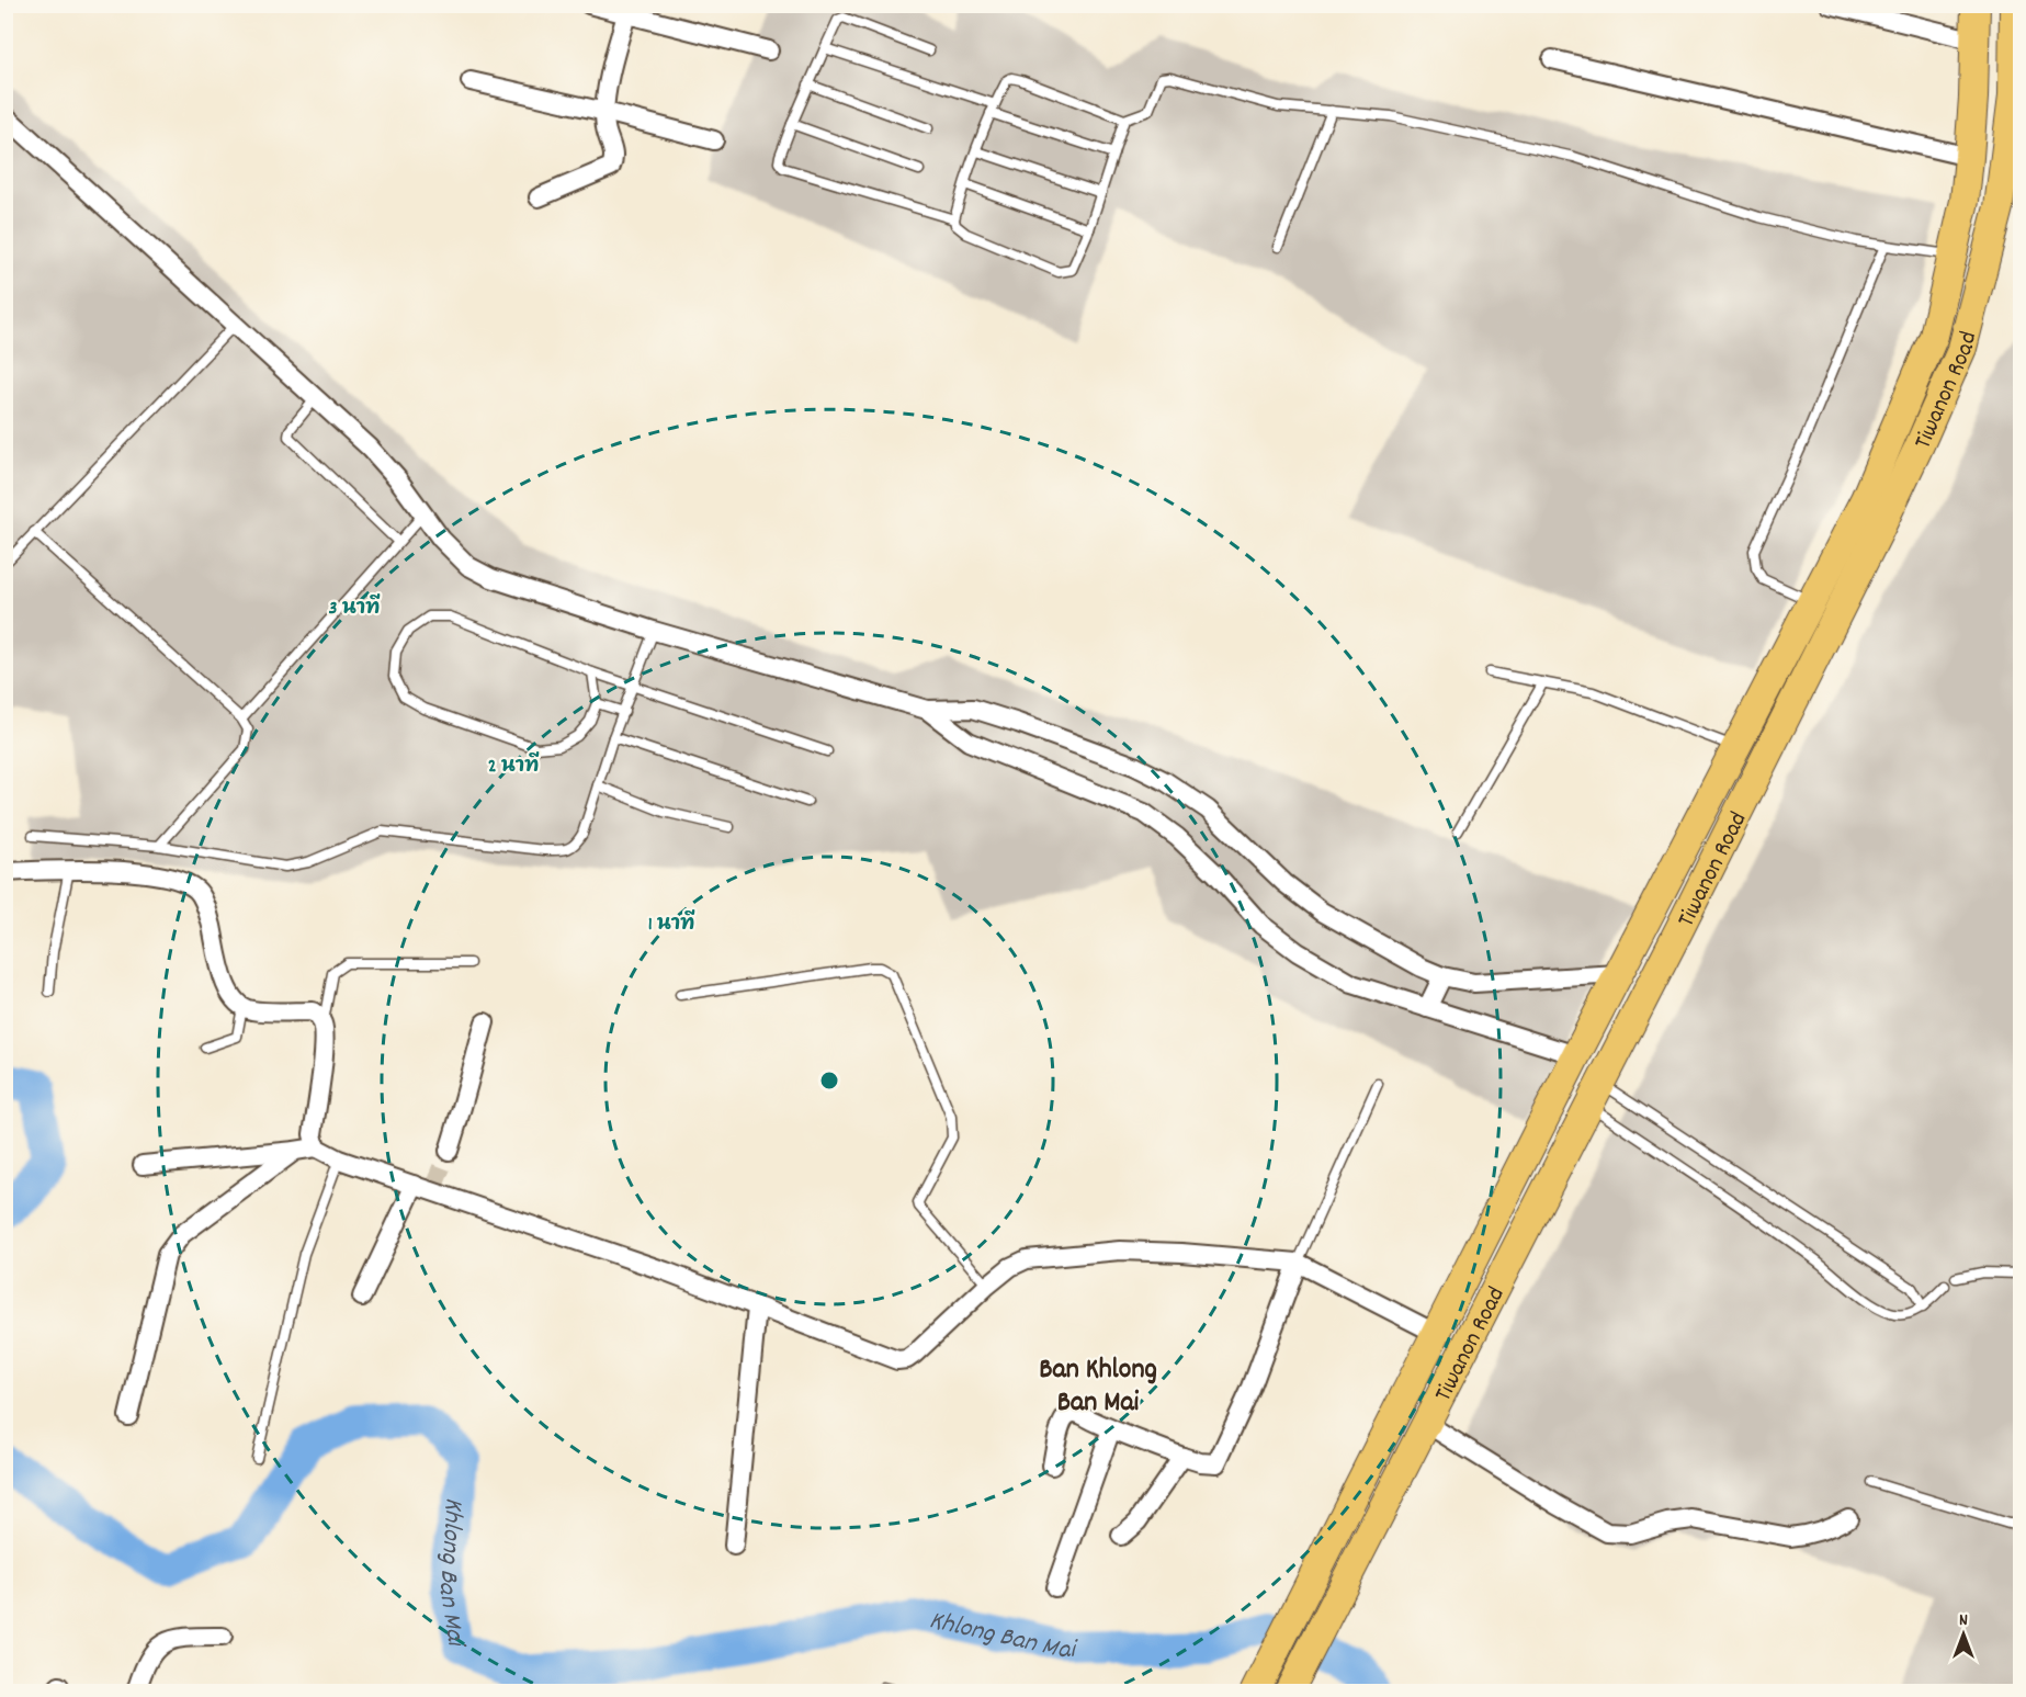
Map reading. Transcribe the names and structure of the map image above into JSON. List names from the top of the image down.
{
  "streets": {
    "main road": ["Tiwanon Road"]
  },
  "districts": ["Ban Khlong Ban Mai"],
  "water": ["Khlong Ban Mai"],
  "north": "top",
  "rings": ["3 นาที", "2 นาที", "1 นาที"]
}
